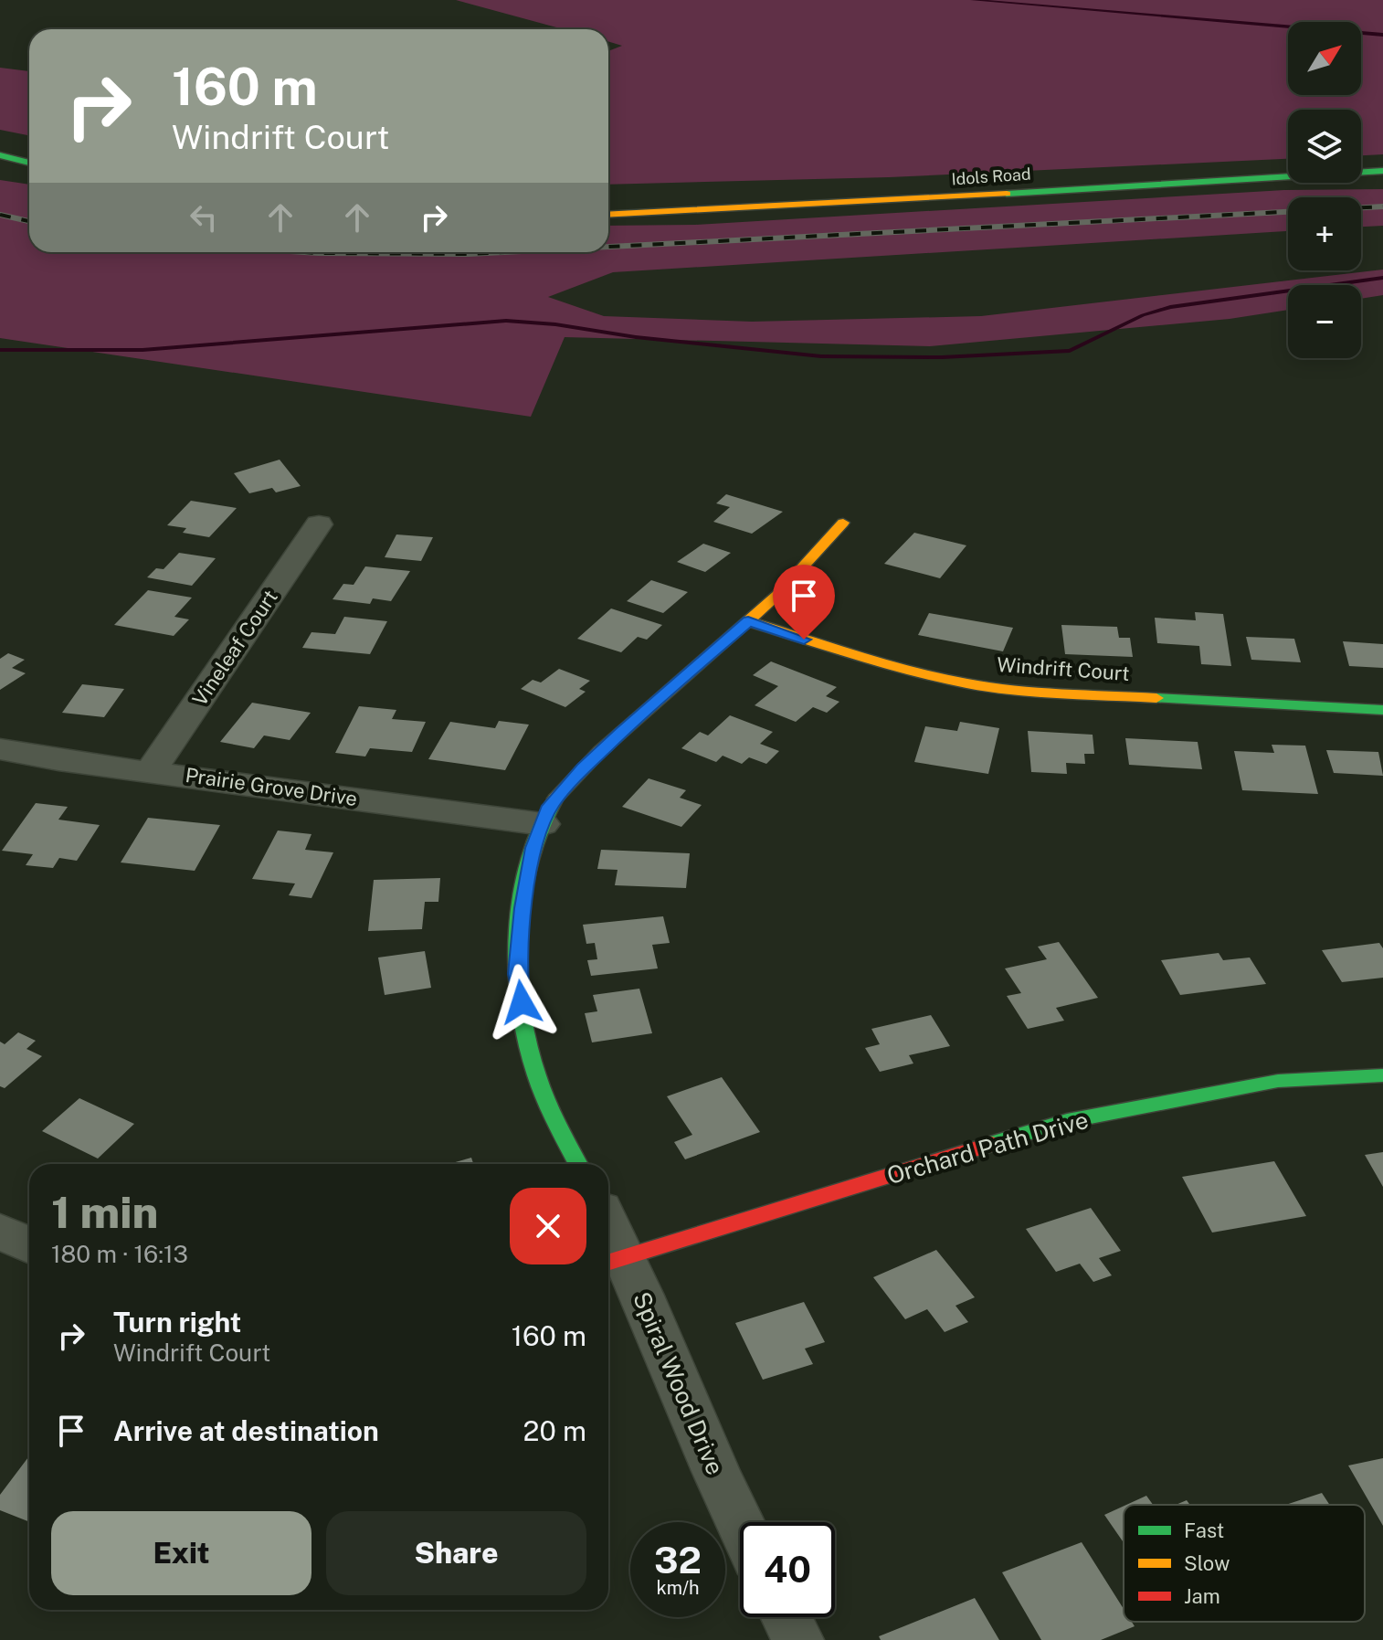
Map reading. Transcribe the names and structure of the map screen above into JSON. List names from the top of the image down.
{
  "streets": {
    "street": [
      "Idols Road",
      "Vineleaf Court",
      "Windrift Court",
      "Prairie Grove Drive",
      "Orchard Path Drive",
      "Spiral Wood Drive"
    ]
  },
  "crossings": [
    ["Vineleaf Court", "Prairie Grove Drive"],
    ["Orchard Path Drive", "Spiral Wood Drive"]
  ],
  "legend": ["Fast", "Slow", "Jam"],
  "north": "top right",
  "page": {
    "map_buttons": ["+", "−"],
    "turn": ["160 m", "Windrift Court"],
    "heading": ["1 min", "180 m · 16:13"],
    "list": [
      {
        "name": "Turn right",
        "note": "Windrift Court",
        "value": "160 m"
      },
      {
        "name": "Arrive at destination",
        "value": "20 m"
      }
    ],
    "buttons": ["Exit", "Share"],
    "speed": "32 km/h",
    "limit": "40"
  }
}
